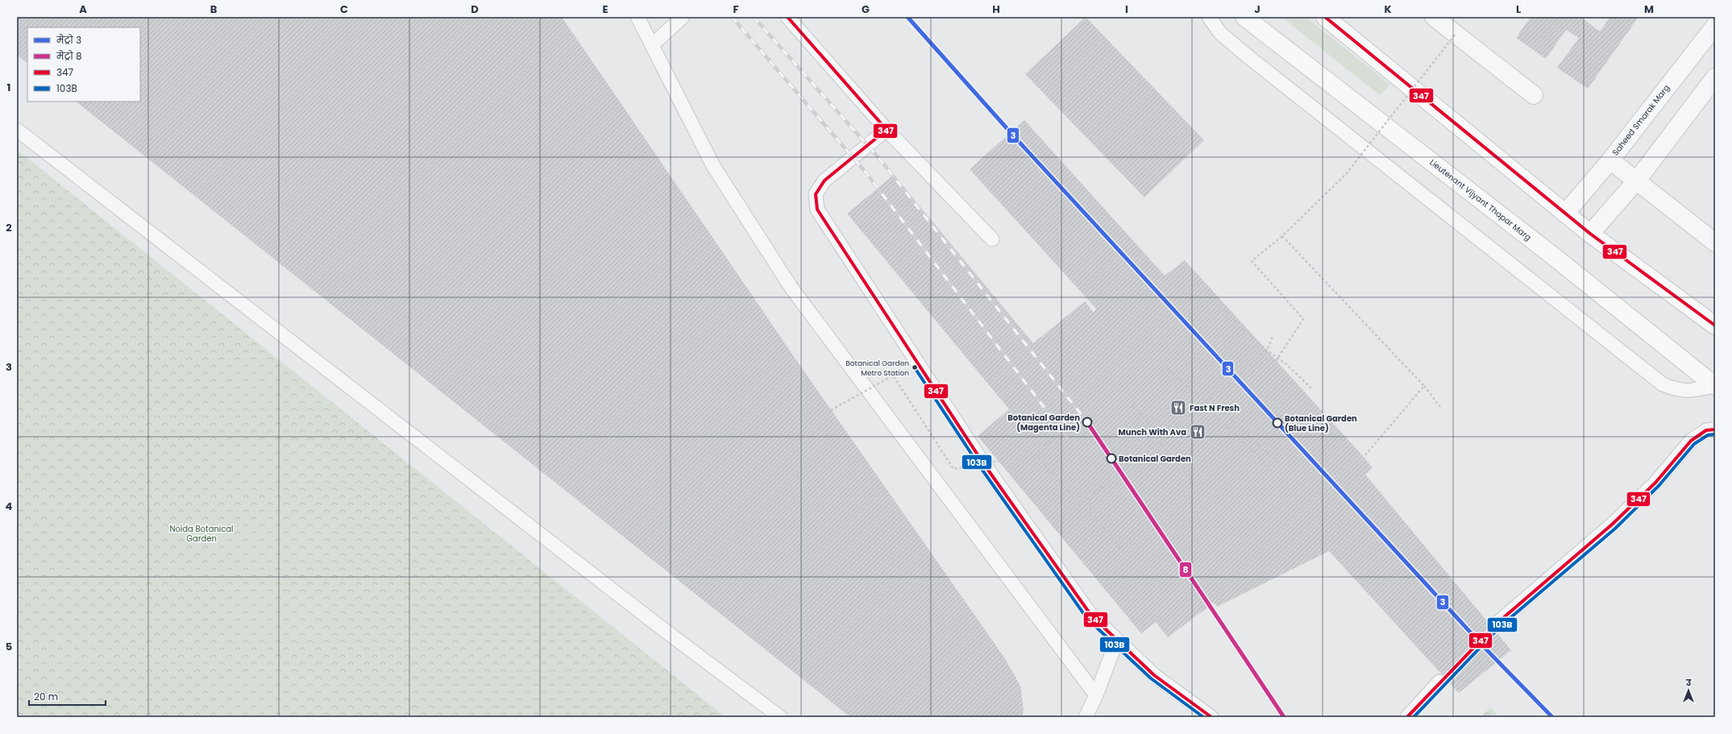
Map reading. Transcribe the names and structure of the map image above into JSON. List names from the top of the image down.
{
  "streets": {
    "main road": ["Lieutenant Vijyant Thapar Marg"],
    "street": ["Saheed Smarak Marg"]
  },
  "parks": ["Noida Botanical Garden"],
  "places": {
    "other": [
      "Botanical Garden Metro Station",
      "Botanical Garden (Magenta Line)",
      "Botanical Garden (Blue Line)",
      "Botanical Garden"
    ],
    "restaurant": ["Fast N Fresh", "Munch With Ava"]
  },
  "lines": [
    "metro line 3",
    "transit line 347",
    "transit line 103B",
    "metro line 8"
  ],
  "legend": [
    "मेट्रो 3",
    "मेट्रो 8",
    "347",
    "103B"
  ],
  "scale_bar": "20 m",
  "north": "top",
  "grid": {
    "columns": [
      "A",
      "B",
      "C",
      "D",
      "E",
      "F",
      "G",
      "H",
      "I",
      "J",
      "K",
      "L",
      "M"
    ],
    "rows": [
      "1",
      "2",
      "3",
      "4",
      "5"
    ]
  }
}
